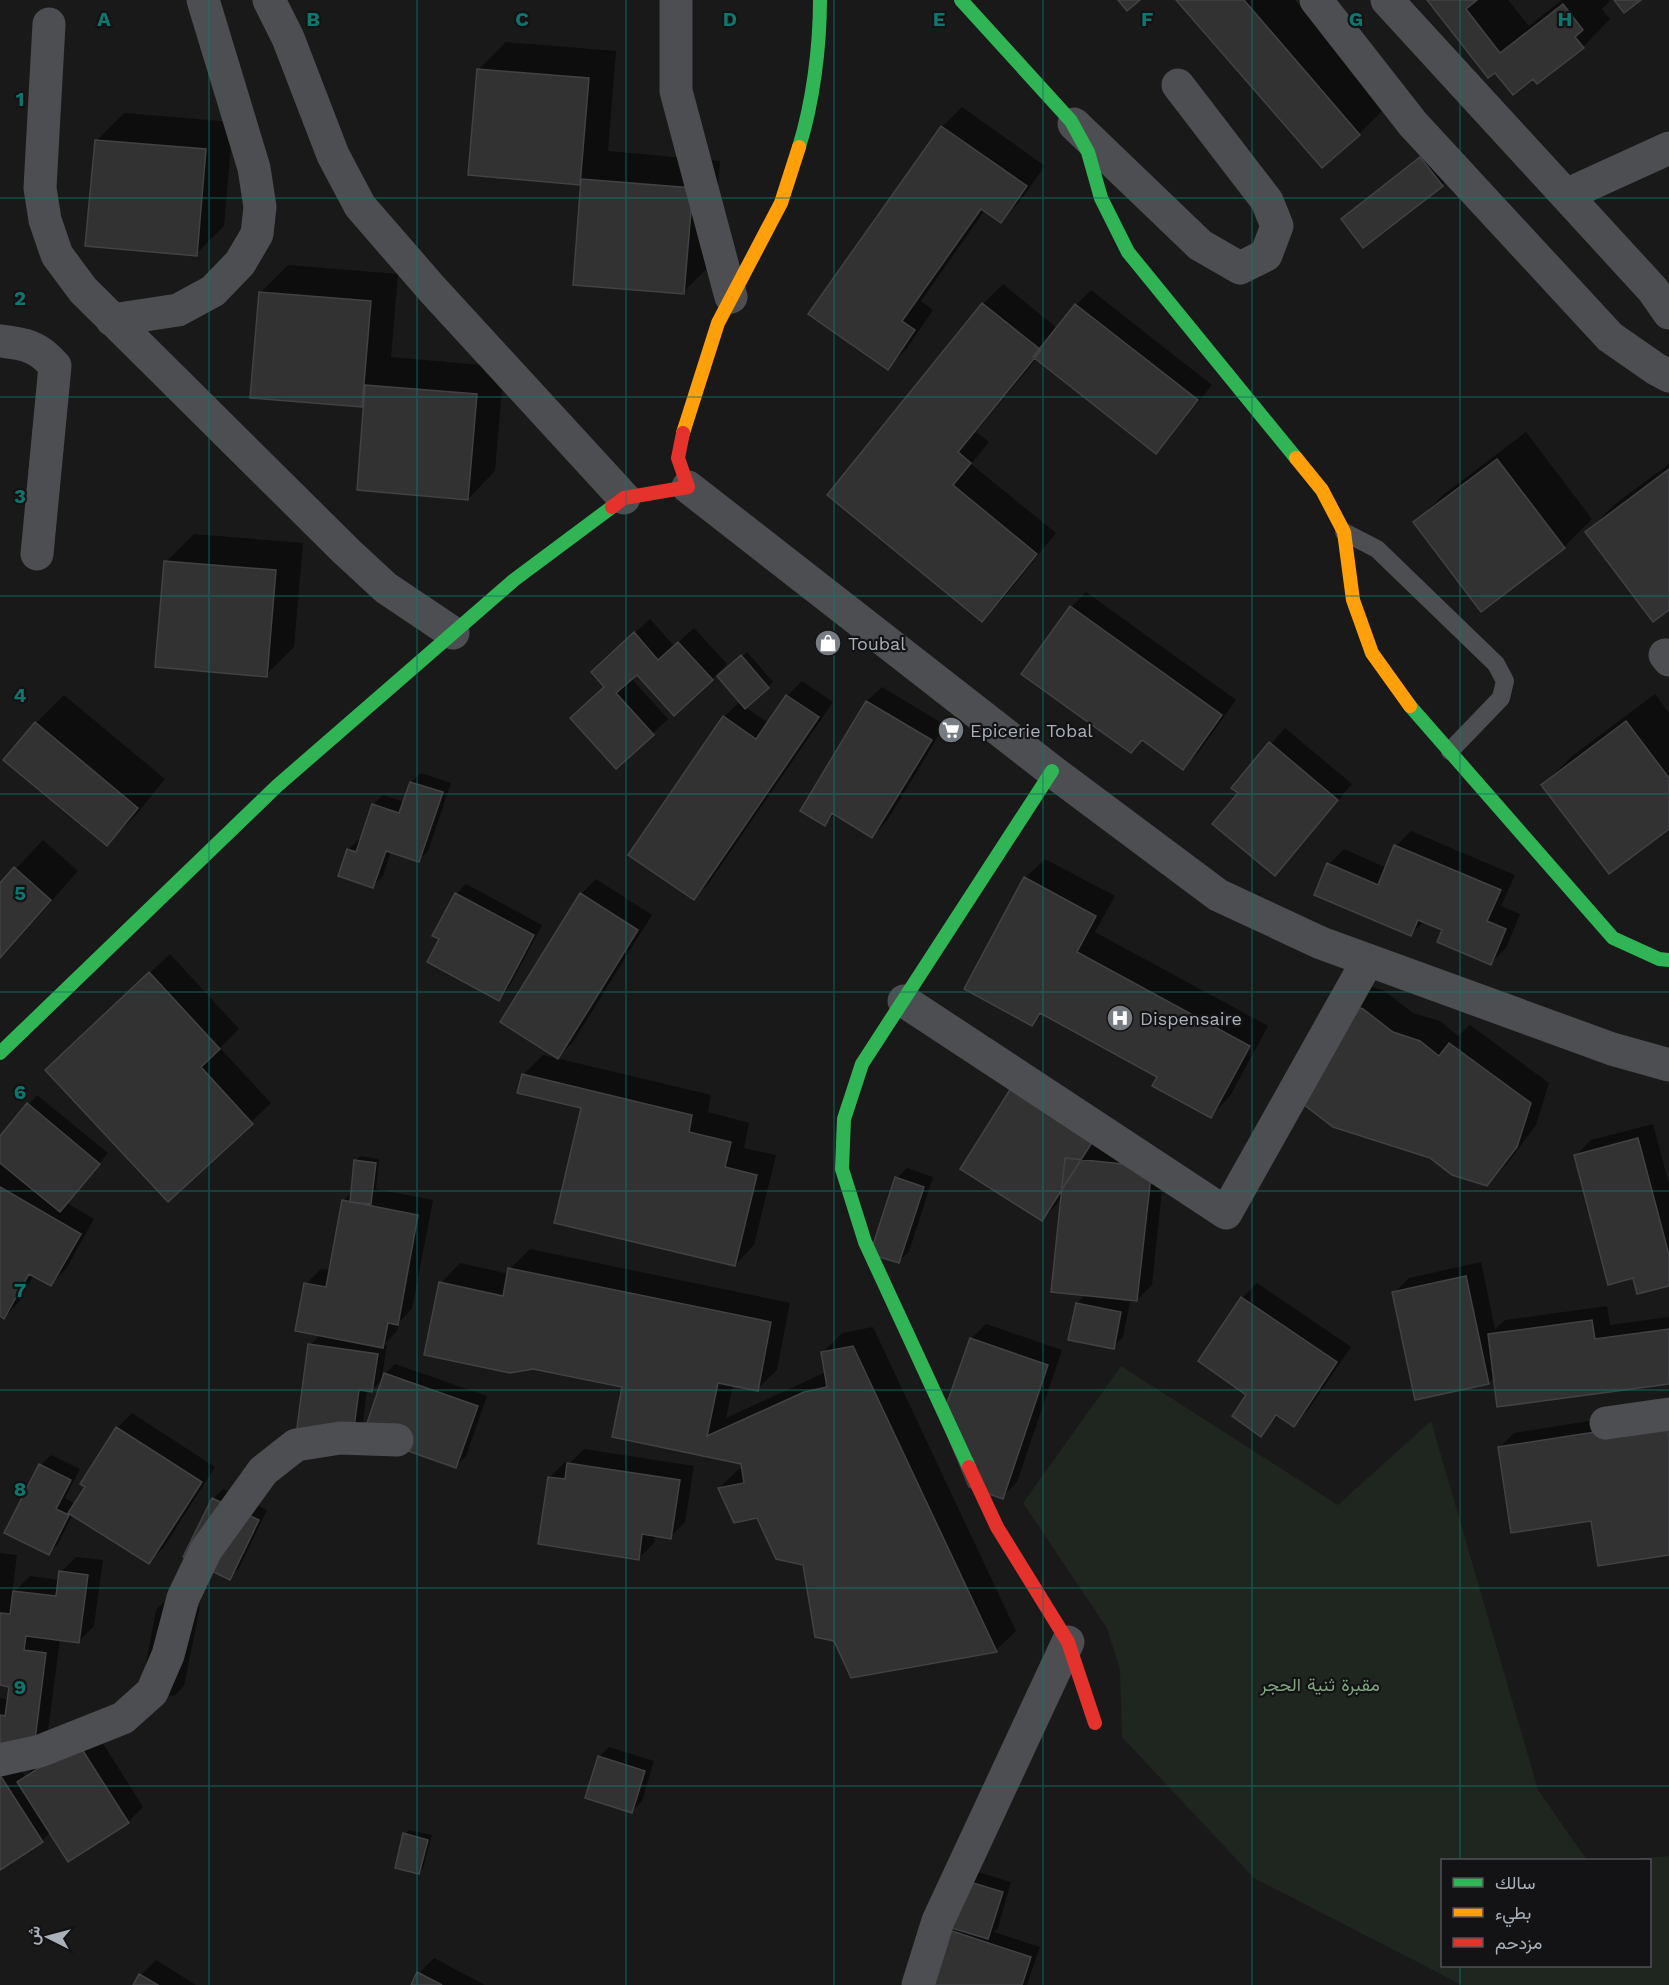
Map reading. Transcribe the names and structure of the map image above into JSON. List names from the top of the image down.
{
  "parks": ["مقبرة ثنية الحجر"],
  "places": {
    "shop": ["Toubal"],
    "supermarket": ["Epicerie Tobal"],
    "hospital": ["Dispensaire"]
  },
  "legend": ["سالك", "بطيء", "مزدحم"],
  "north": "left",
  "grid": {
    "columns": [
      "A",
      "B",
      "C",
      "D",
      "E",
      "F",
      "G",
      "H"
    ],
    "rows": [
      "1",
      "2",
      "3",
      "4",
      "5",
      "6",
      "7",
      "8",
      "9"
    ]
  }
}
